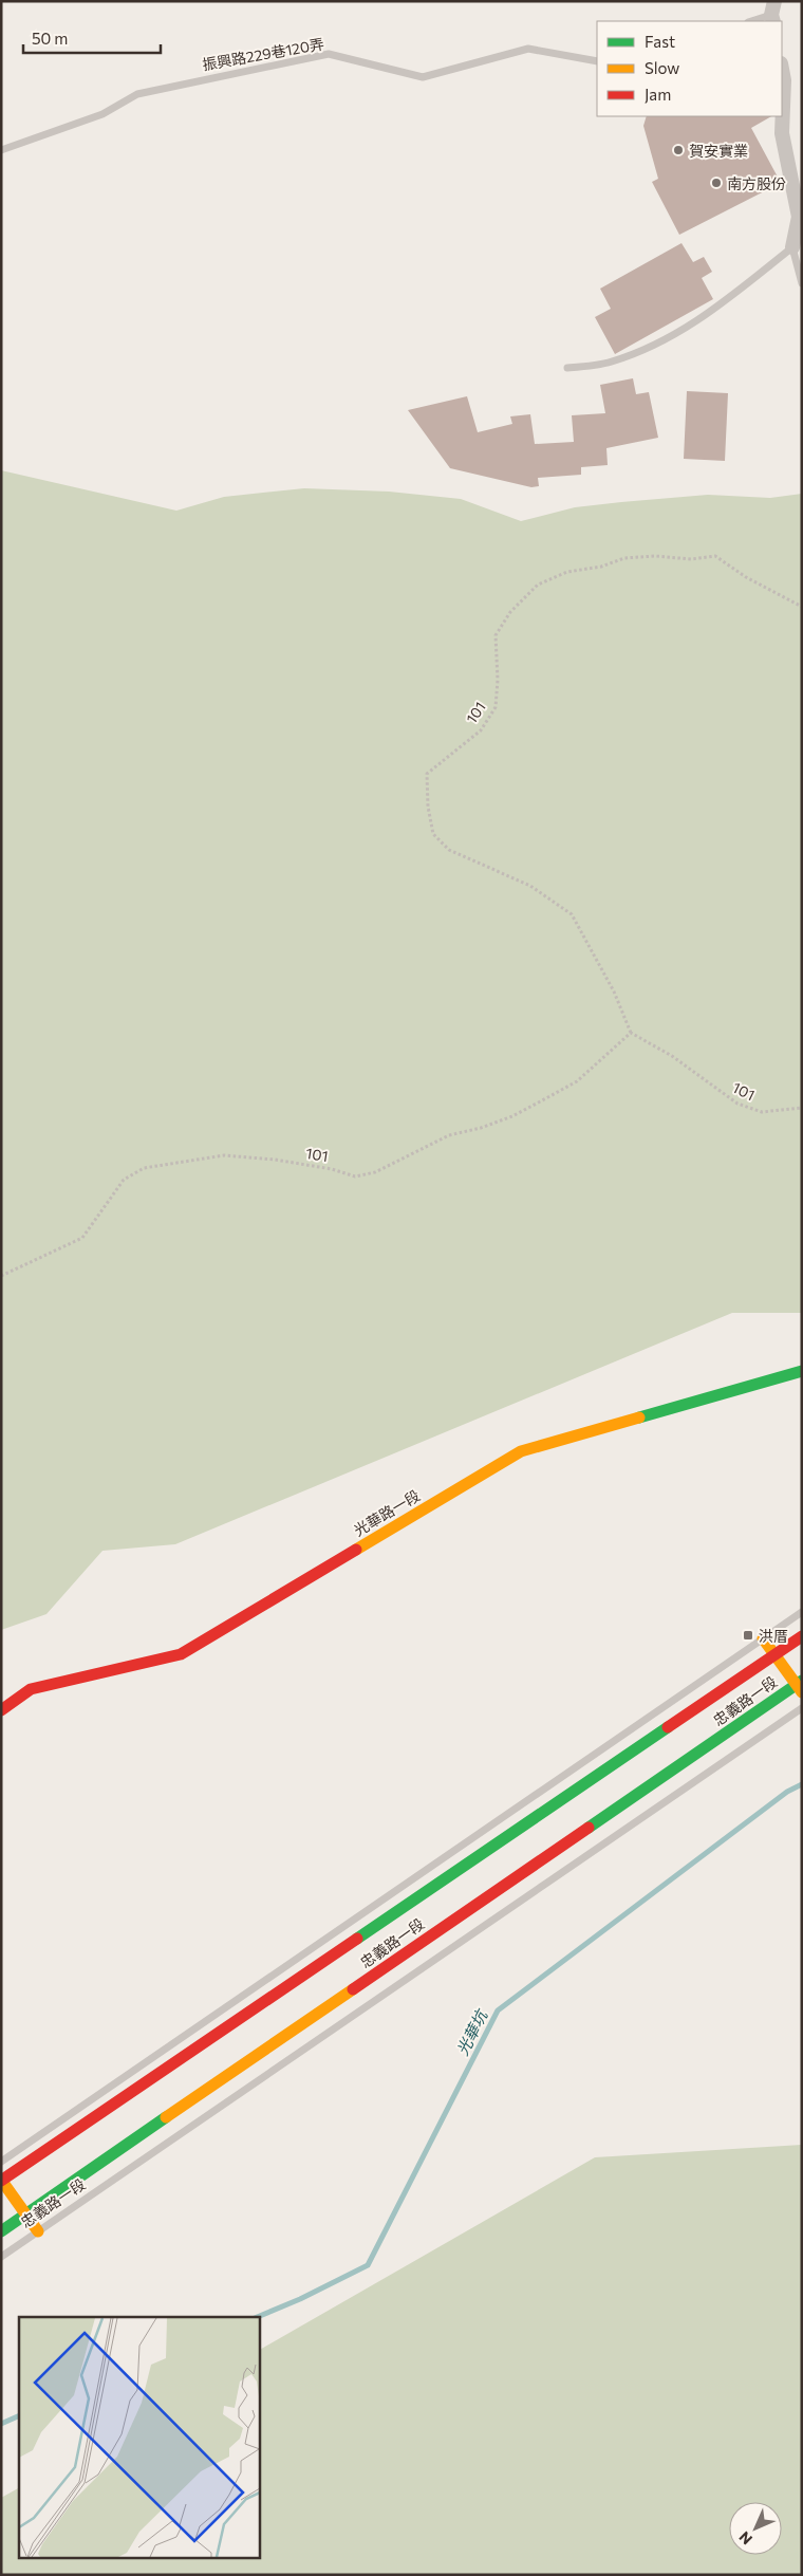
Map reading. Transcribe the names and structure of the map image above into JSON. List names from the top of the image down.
{
  "streets": {
    "main road": ["光華路一段", "忠義路一段"],
    "lane": ["振興路229巷120弄"],
    "path": ["101"]
  },
  "water": ["光華坑"],
  "places": {
    "other": ["賀安實業", "南方股份"],
    "transit": ["洪厝"]
  },
  "legend": ["Fast", "Slow", "Jam"],
  "scale_bar": "50 m",
  "north": "bottom left"
}
